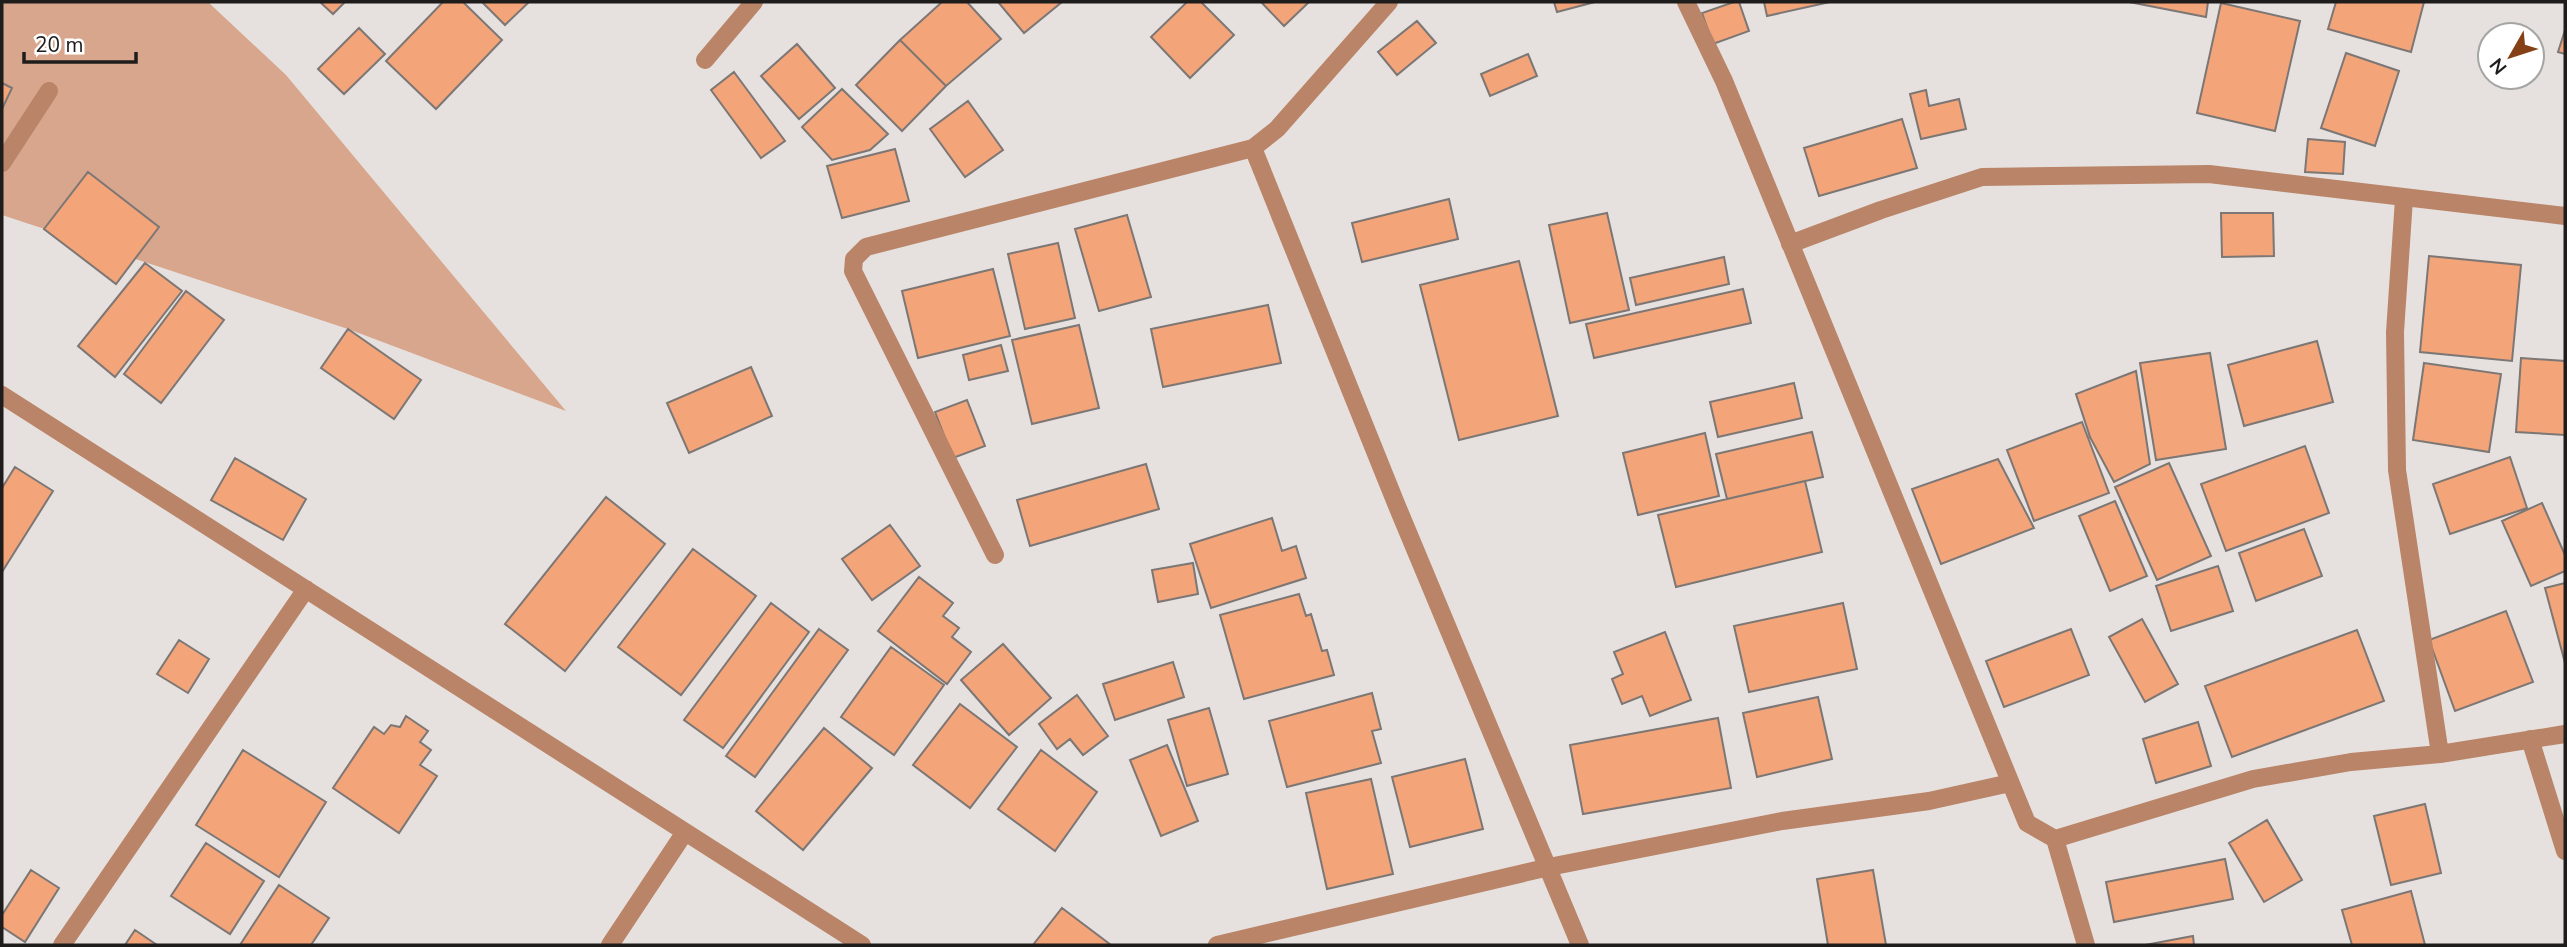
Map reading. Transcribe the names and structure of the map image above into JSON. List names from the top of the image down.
{
  "scale_bar": "20 m",
  "north": "bottom left"
}
